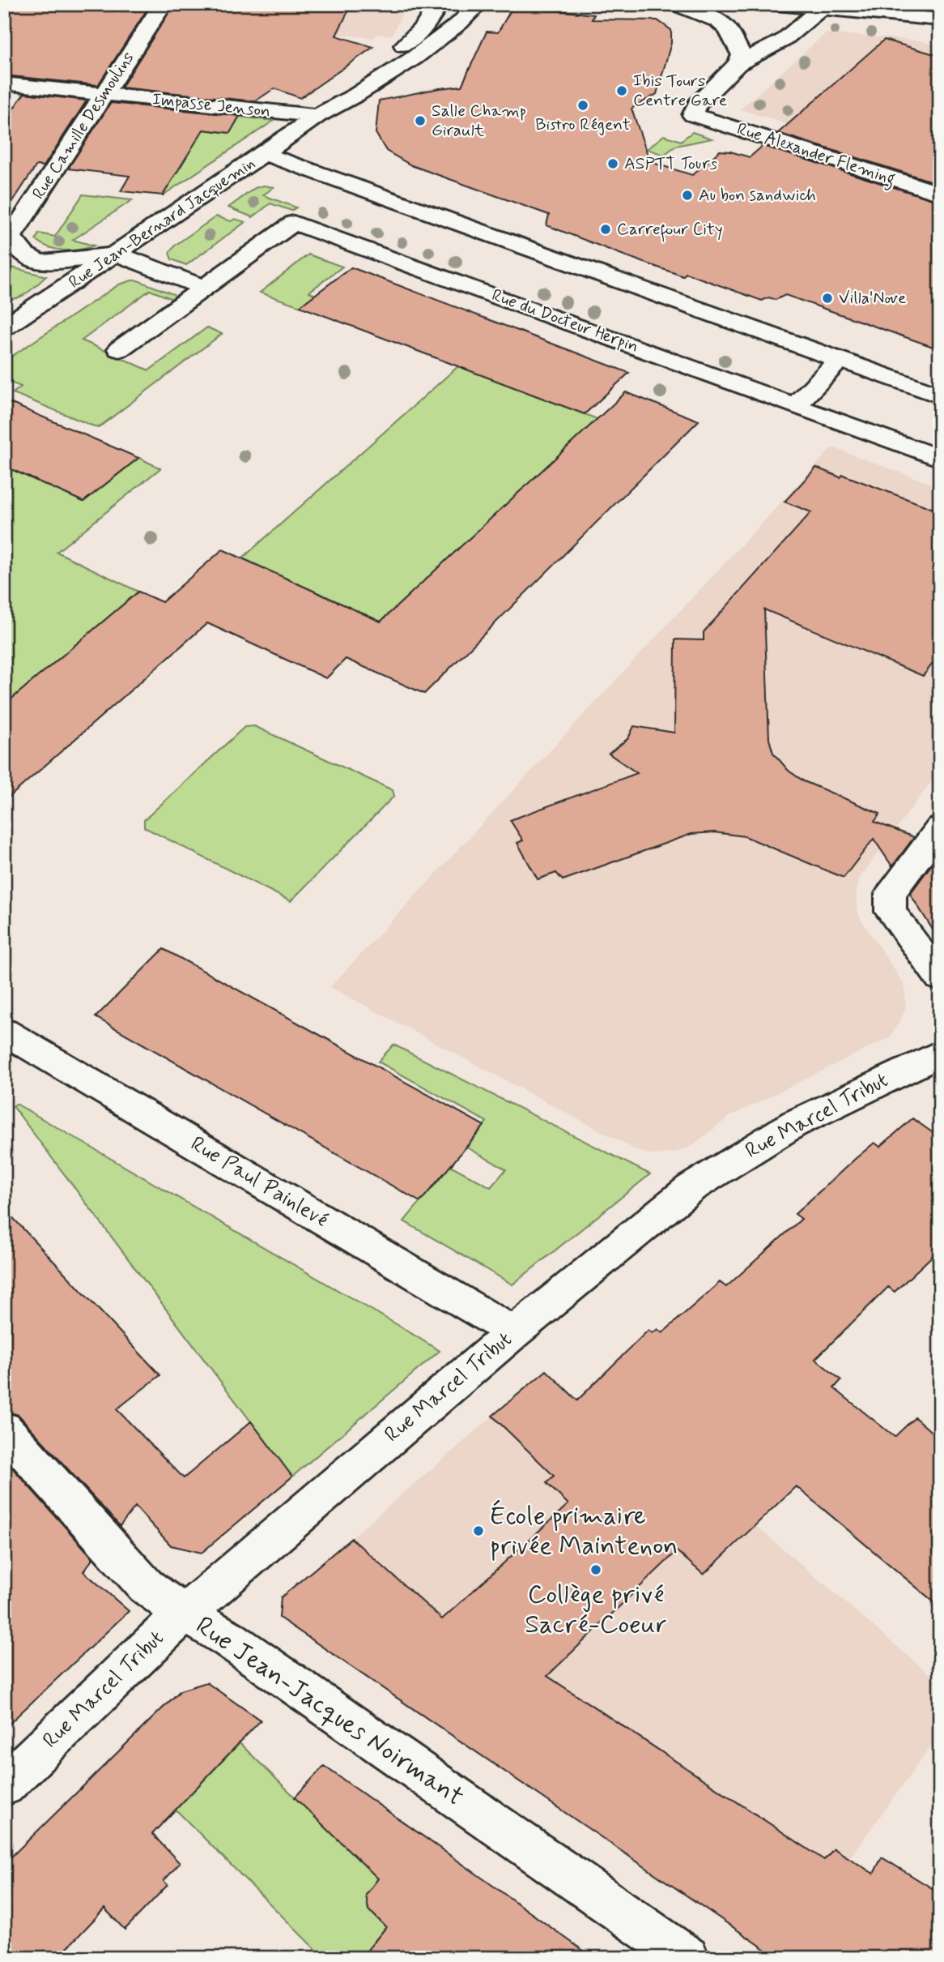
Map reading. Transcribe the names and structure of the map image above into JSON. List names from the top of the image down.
{
  "streets": {
    "street": [
      "Impasse Jenson",
      "Rue Camille Desmoulins",
      "Rue Alexander Fleming",
      "Rue Jean-Bernard Jacquemin",
      "Rue du Docteur Herpin",
      "Rue Marcel Tribut",
      "Rue Paul Painlevé",
      "Rue Jean-Jacques Noirmant"
    ]
  },
  "crossings": [
    ["Impasse Jenson", "Rue Camille Desmoulins"],
    ["Impasse Jenson", "Rue Jean-Bernard Jacquemin"],
    ["Rue Marcel Tribut", "Rue Paul Painlevé"],
    ["Rue Marcel Tribut", "Rue Jean-Jacques Noirmant"]
  ],
  "places": [
    "Ibis Tours Centre Gare",
    "Bistro Régent",
    "Salle Champ Girault",
    "ASPTT Tours",
    "Au bon sandwich",
    "Carrefour City",
    "Villa'Nove",
    "École primaire privée Maintenon",
    "Collège privé Sacré-Coeur"
  ]
}
